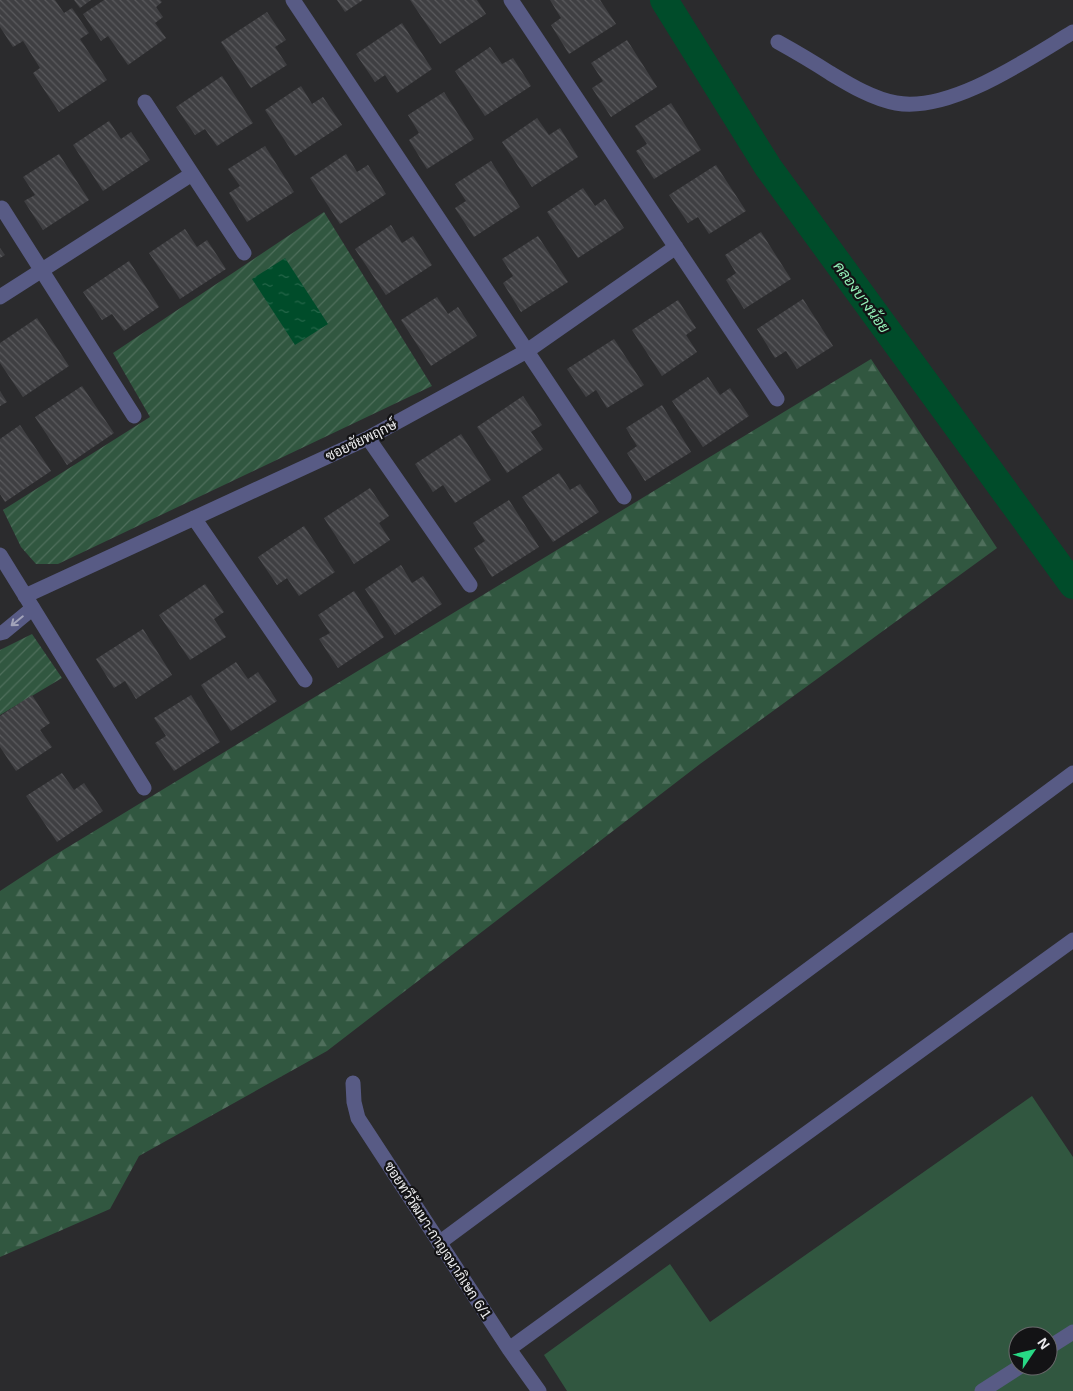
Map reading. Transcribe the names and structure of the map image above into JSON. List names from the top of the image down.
{
  "streets": {
    "street": ["ซอยชัยพฤกษ์", "ซอยทวีวัฒนา-กาญจนาภิเษก 6/1"]
  },
  "water": ["คลองบางน้อย"],
  "north": "top right"
}
